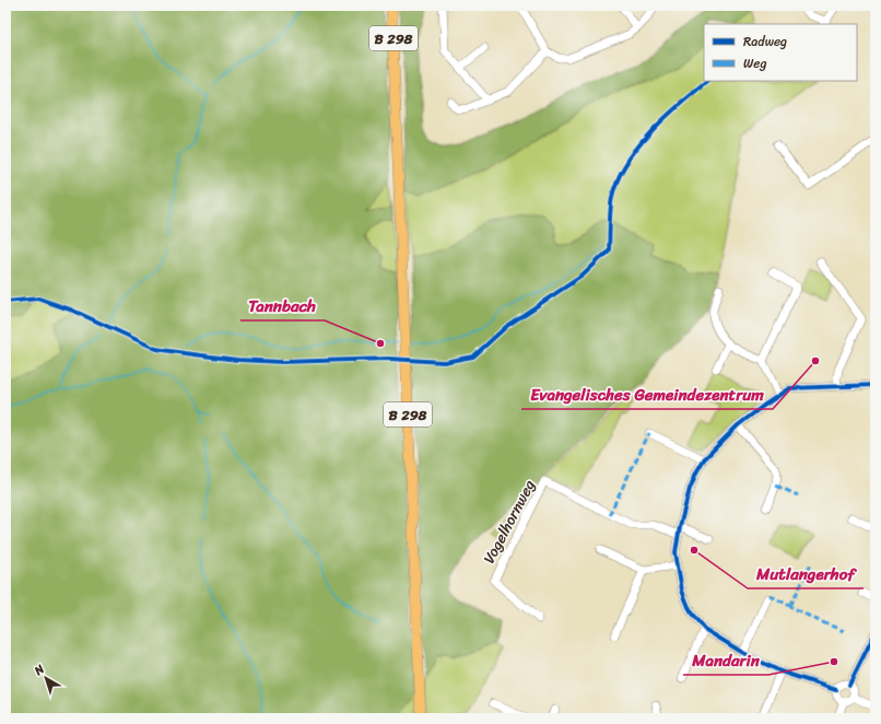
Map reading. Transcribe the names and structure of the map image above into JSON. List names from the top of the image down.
{
  "streets": {
    "main road": ["B 298"],
    "street": ["Vogelhornweg"]
  },
  "places": [
    "Tannbach",
    "Evangelisches Gemeindezentrum",
    "Mutlangerhof",
    "Mandarin"
  ],
  "legend": ["Radweg", "Weg"],
  "north": "top left"
}
